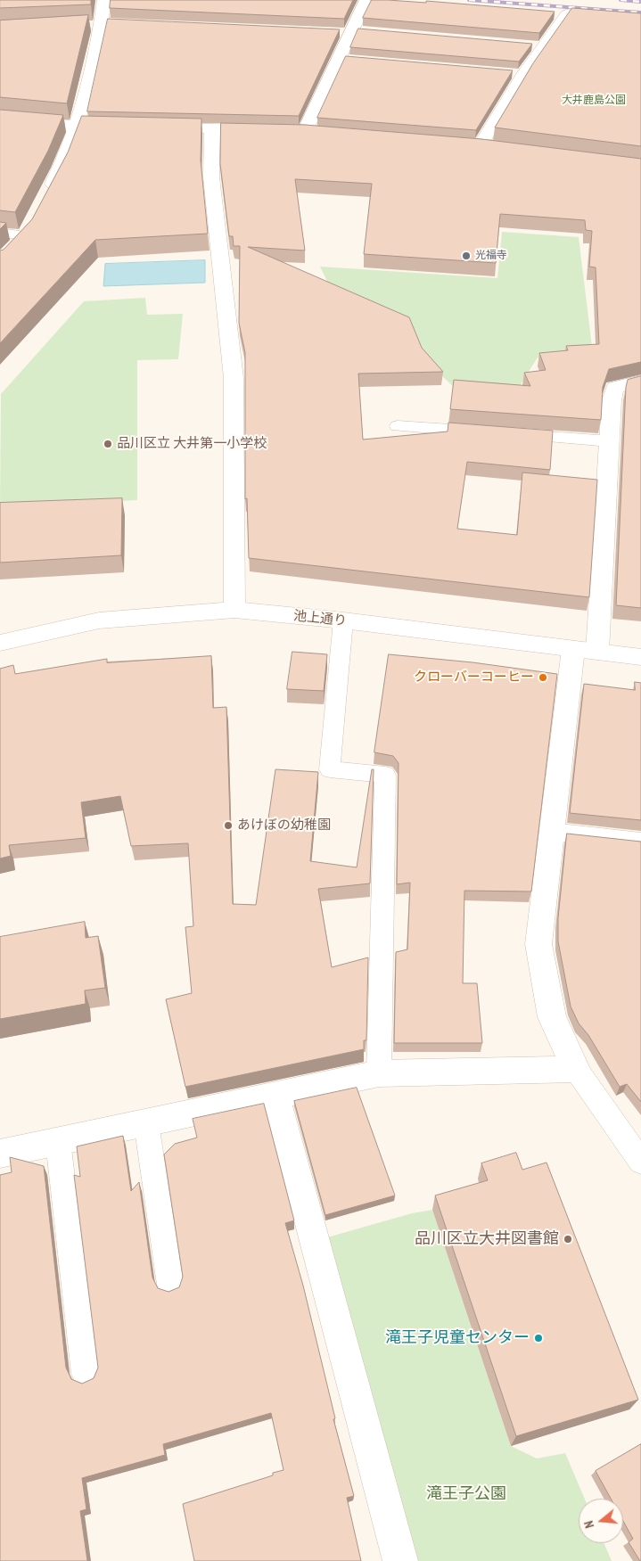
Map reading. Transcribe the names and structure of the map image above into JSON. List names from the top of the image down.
{
  "streets": {
    "street": ["池上通り"]
  },
  "parks": ["大井鹿島公園", "滝王子公園"],
  "places": [
    "光福寺",
    "品川区立 大井第一小学校",
    "クローバーコーヒー",
    "あけぼの幼稚園",
    "品川区立大井図書館",
    "滝王子児童センター"
  ],
  "north": "left"
}
